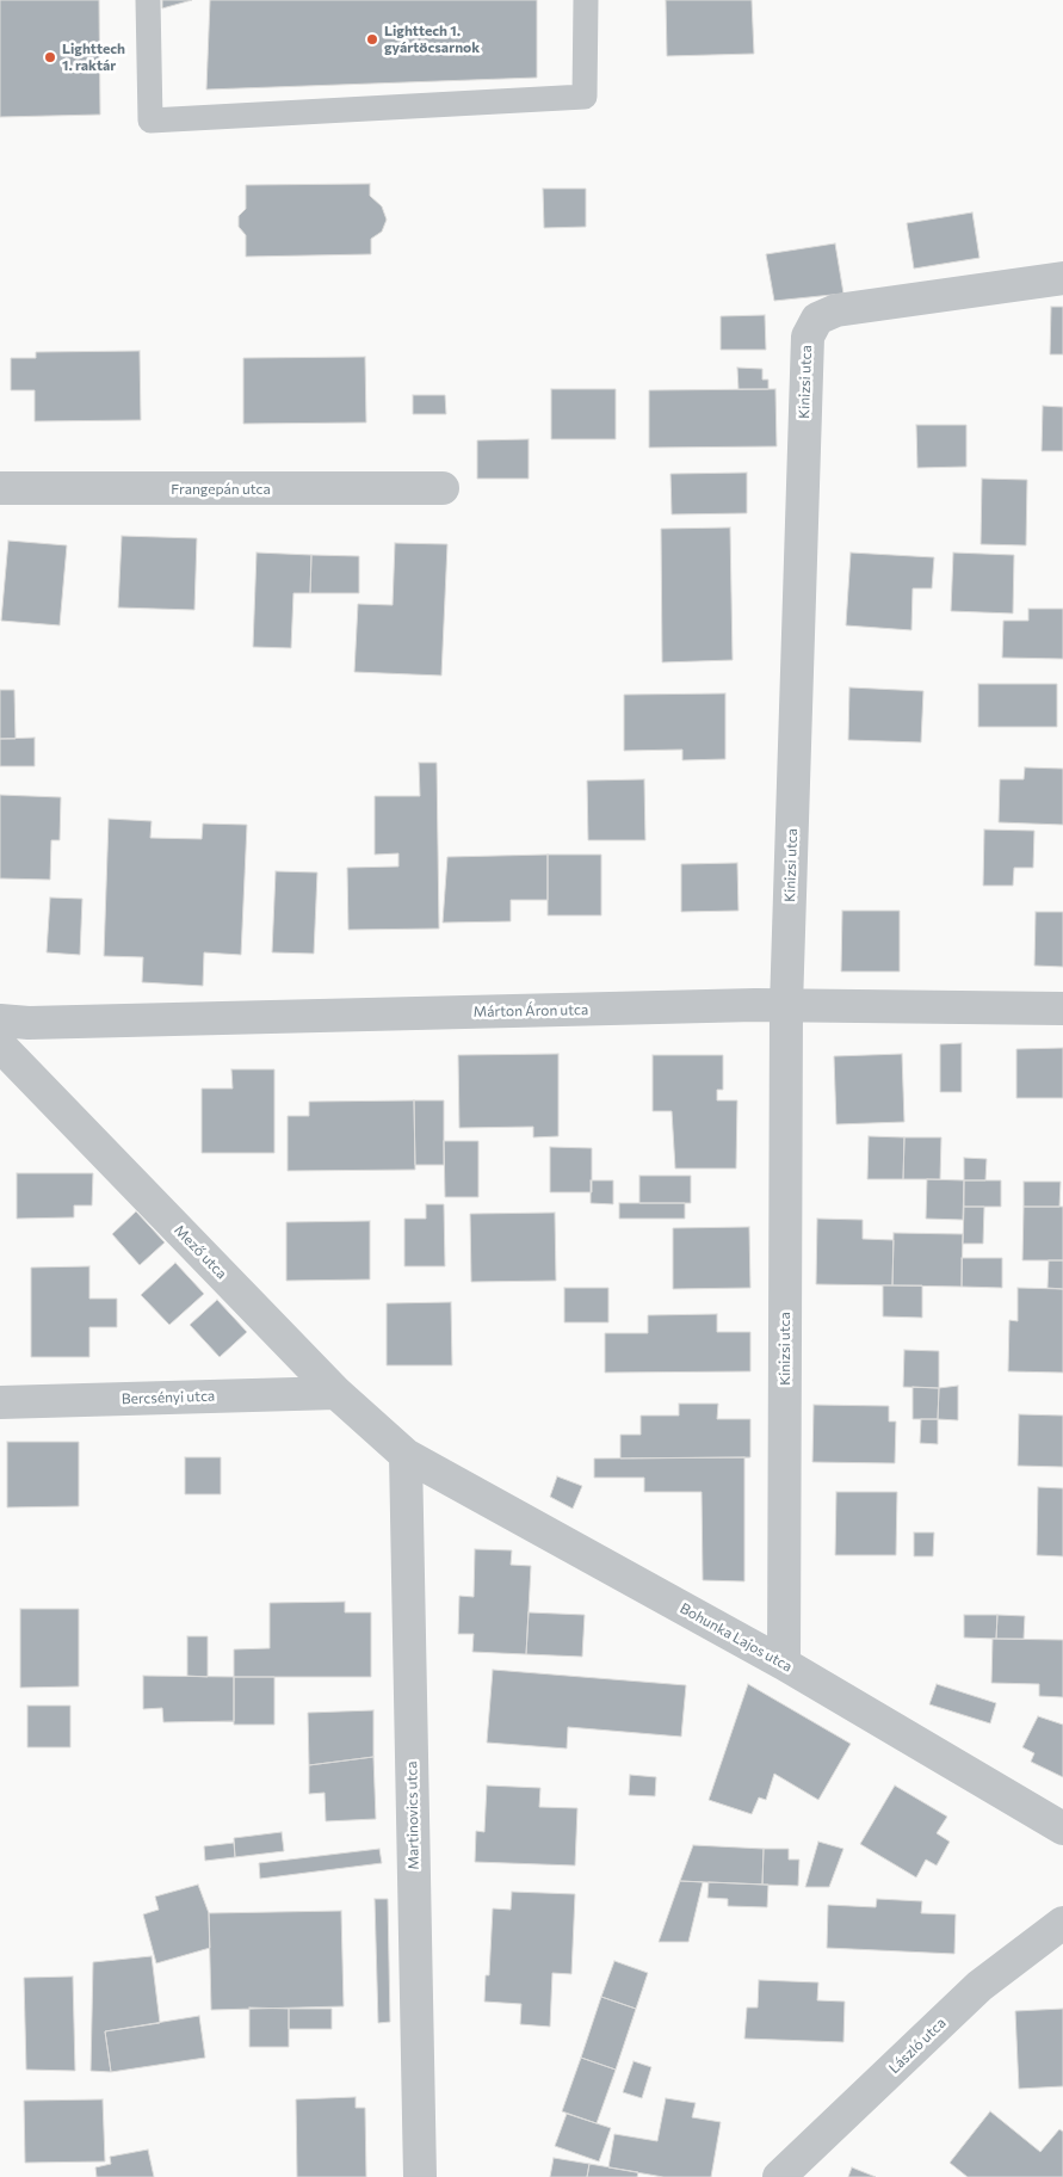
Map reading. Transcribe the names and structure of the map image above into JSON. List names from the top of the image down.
{
  "streets": {
    "street": [
      "Kinizsi utca",
      "Frangepán utca",
      "Márton Áron utca",
      "Mező utca",
      "Bercsényi utca",
      "Bohunka Lajos utca",
      "Martinovics utca",
      "László utca"
    ]
  },
  "crossings": [
    ["Kinizsi utca", "Márton Áron utca"],
    ["Kinizsi utca", "Bohunka Lajos utca"],
    ["Mező utca", "Bercsényi utca"],
    ["Mező utca", "Bohunka Lajos utca"],
    ["Mező utca", "Martinovics utca"],
    ["Bohunka Lajos utca", "Martinovics utca"]
  ],
  "places": ["Lighttech 1. gyártöcsarnok", "Lighttech 1. raktár"]
}
